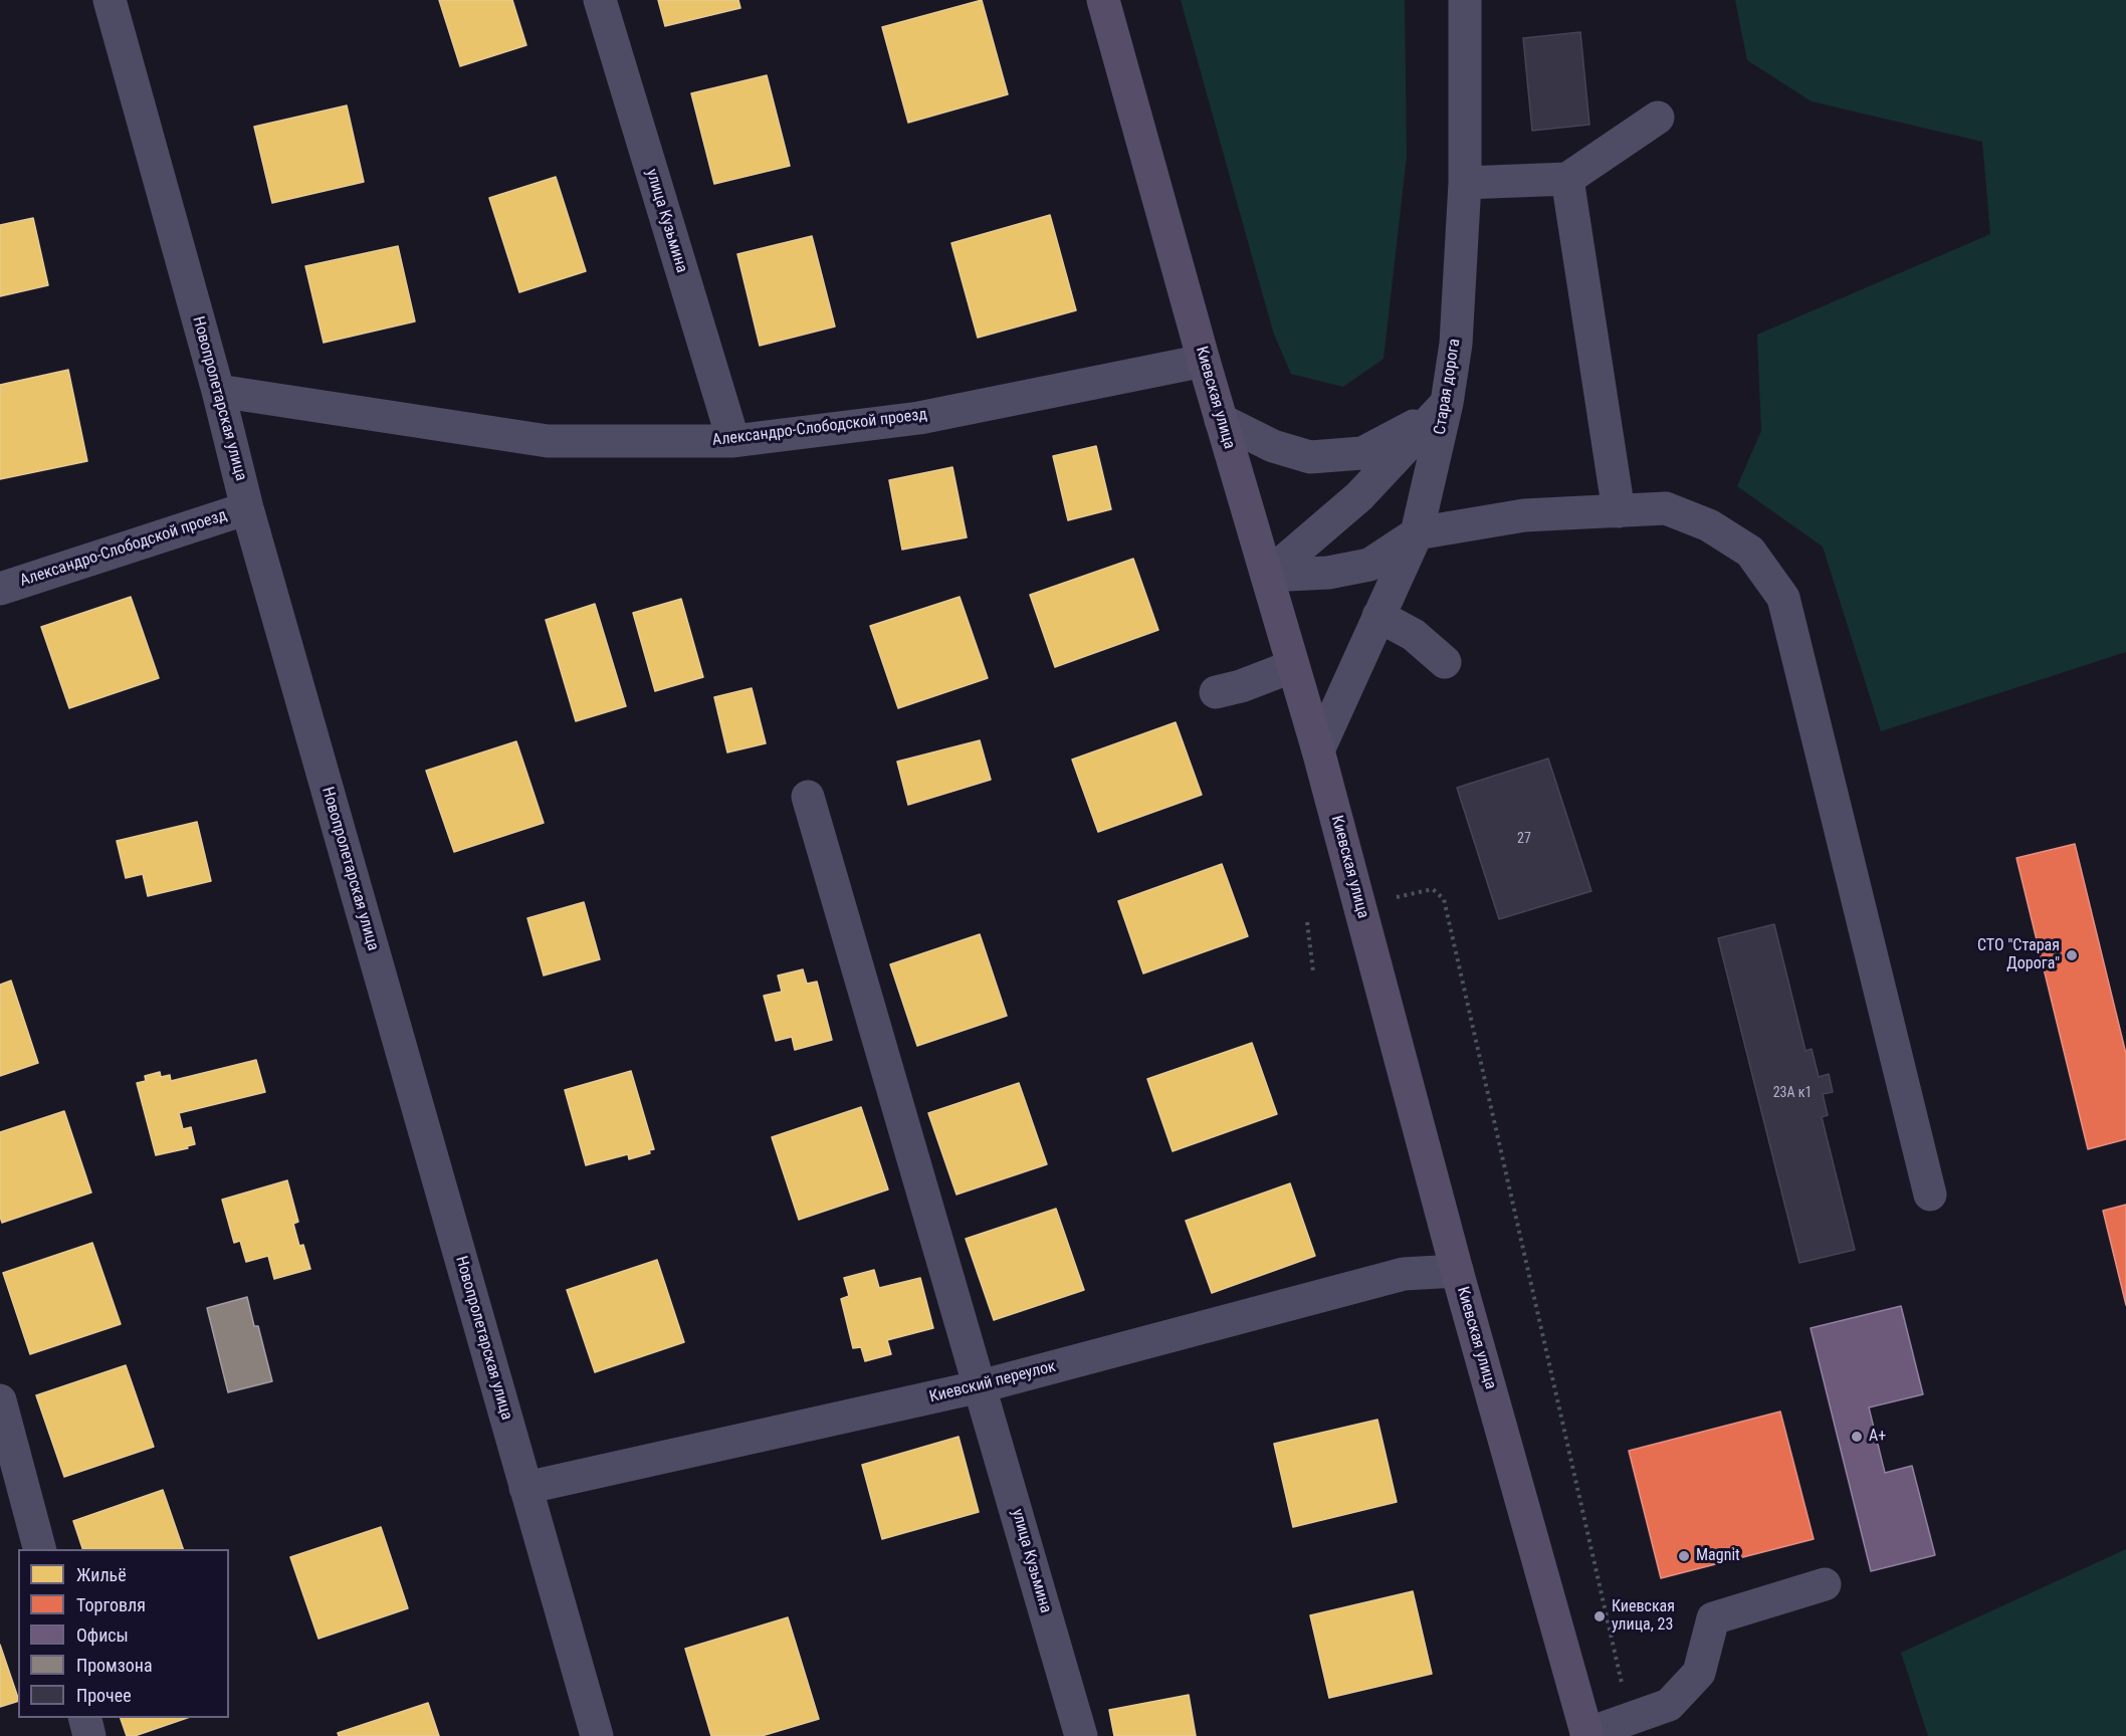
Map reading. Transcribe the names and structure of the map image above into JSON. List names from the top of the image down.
{
  "streets": {
    "main road": ["Киевская улица"],
    "street": [
      "улица Кузьмина",
      "Старая дорога",
      "Новопролетарская улица",
      "Александро-Слободской проезд",
      "Киевский переулок"
    ]
  },
  "crossings": [
    ["улица Кузьмина", "Александро-Слободской проезд"],
    ["улица Кузьмина", "Киевский переулок"],
    ["Старая дорога", "Киевская улица"],
    ["Киевская улица", "Александро-Слободской проезд"],
    ["Киевская улица", "Киевский переулок"],
    ["Новопролетарская улица", "Александро-Слободской проезд"],
    ["Новопролетарская улица", "Киевский переулок"]
  ],
  "places": [
    "СТО \"Старая Дорога\"",
    "А+",
    "Magnit",
    "Киевская улица, 23"
  ],
  "house_numbers": ["27", "23А к1"],
  "legend": [
    "Жильё",
    "Торговля",
    "Офисы",
    "Промзона",
    "Прочее"
  ]
}
